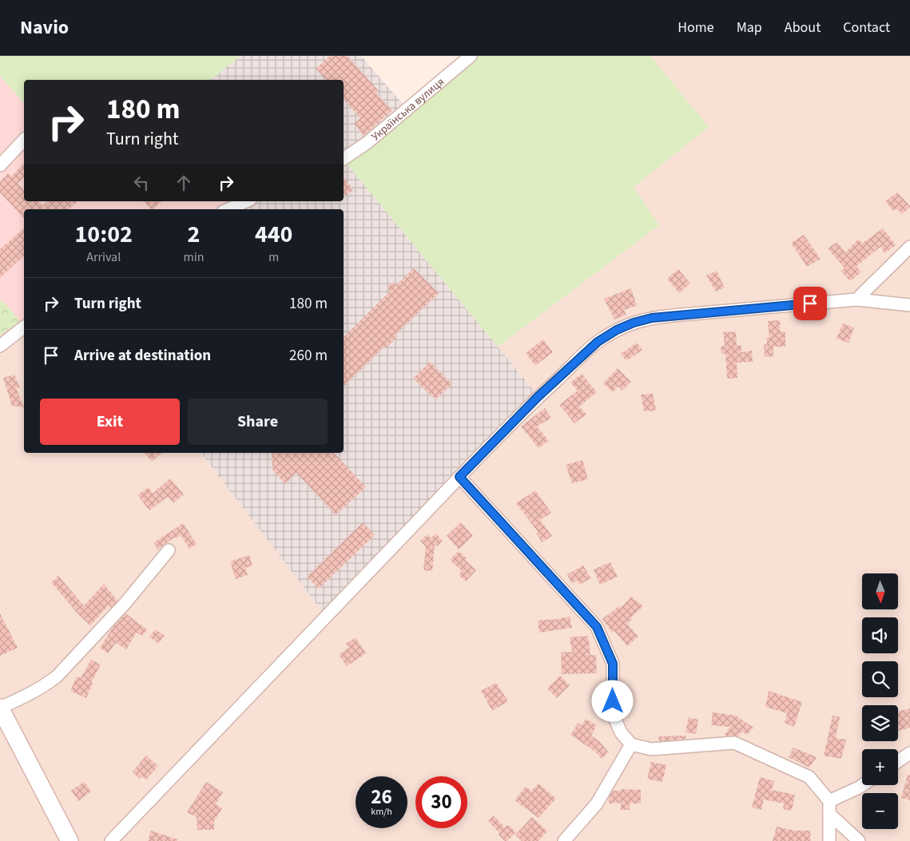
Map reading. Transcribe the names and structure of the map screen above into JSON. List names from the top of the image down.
{
  "streets": {
    "street": ["Українська вулиця"]
  },
  "north": "bottom",
  "page": {
    "header": "Navio",
    "nav": [
      "Home",
      "Map",
      "About",
      "Contact"
    ],
    "turn": ["180 m", "Turn right"],
    "eta": [
      "10:02",
      "Arrival",
      "2",
      "min",
      "440",
      "m"
    ],
    "list": [
      {
        "name": "Turn right",
        "value": "180 m"
      },
      {
        "name": "Arrive at destination",
        "value": "260 m"
      }
    ],
    "buttons": ["Exit", "Share"],
    "map_buttons": ["+", "−"],
    "speed": "26 km/h",
    "limit": "30"
  }
}
